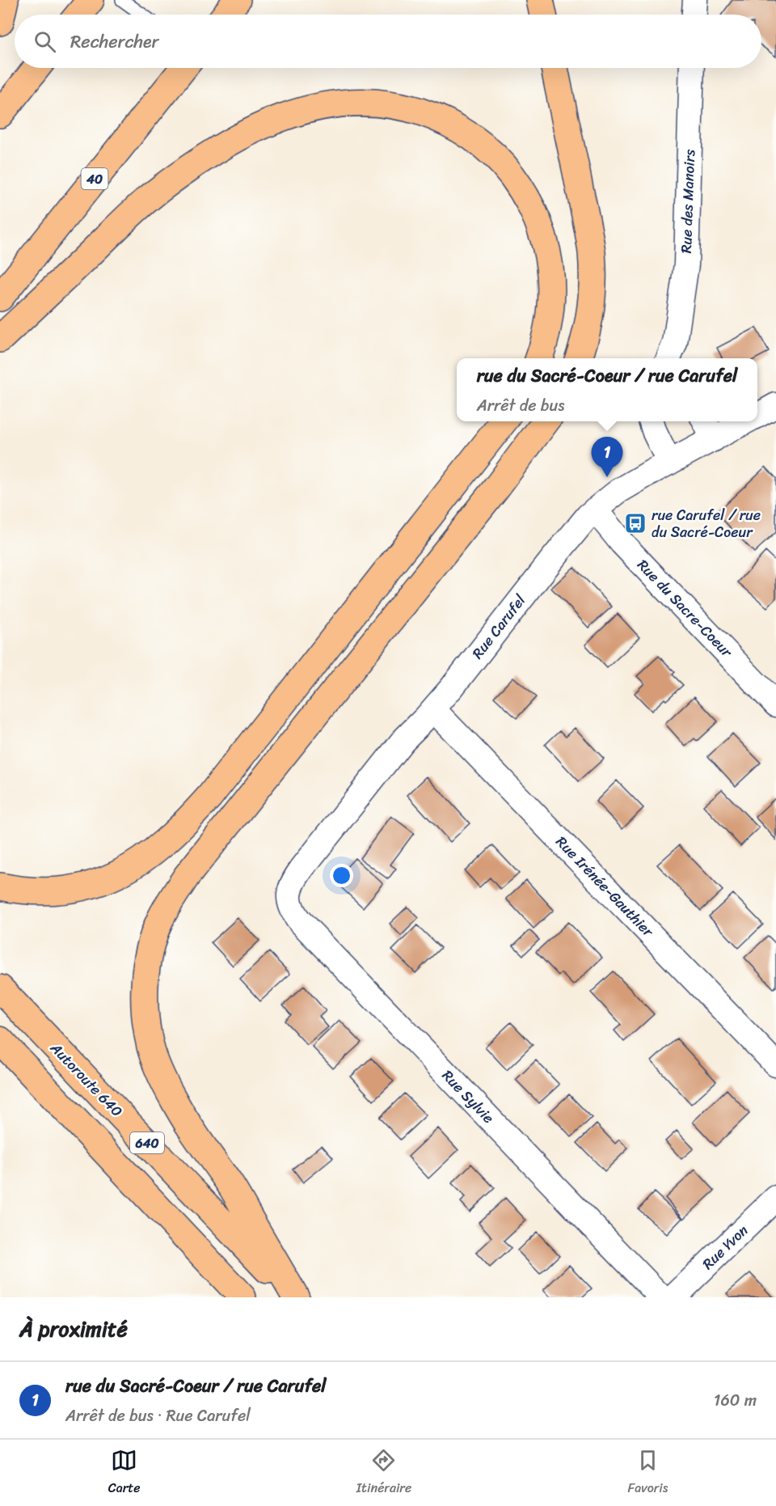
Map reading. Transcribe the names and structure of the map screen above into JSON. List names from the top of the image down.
{
  "streets": {
    "highway": ["40", "Autoroute 640", "640"],
    "street": [
      "Rue des Manoirs",
      "Rue du Sacre-Coeur",
      "Rue Carufel",
      "Rue Irénée-Gauthier",
      "Rue Sylvie",
      "Rue Yvon"
    ]
  },
  "crossings": [
    ["Rue du Sacre-Coeur", "Rue Carufel"],
    ["Rue Carufel", "Rue Irénée-Gauthier"],
    ["Rue Carufel", "Rue Sylvie"]
  ],
  "places": {
    "bus stop": ["rue Carufel / rue du Sacré-Coeur"]
  },
  "page": {
    "search": "Rechercher",
    "popup": ["rue du Sacré-Coeur / rue Carufel", "Arrêt de bus"],
    "pins": "1",
    "heading": "À proximité",
    "list": [
      {
        "mark": "1",
        "name": "rue du Sacré-Coeur / rue Carufel",
        "note": "Arrêt de bus · Rue Carufel",
        "value": "160 m"
      }
    ],
    "nav": ["Carte", "Itinéraire", "Favoris"]
  }
}
